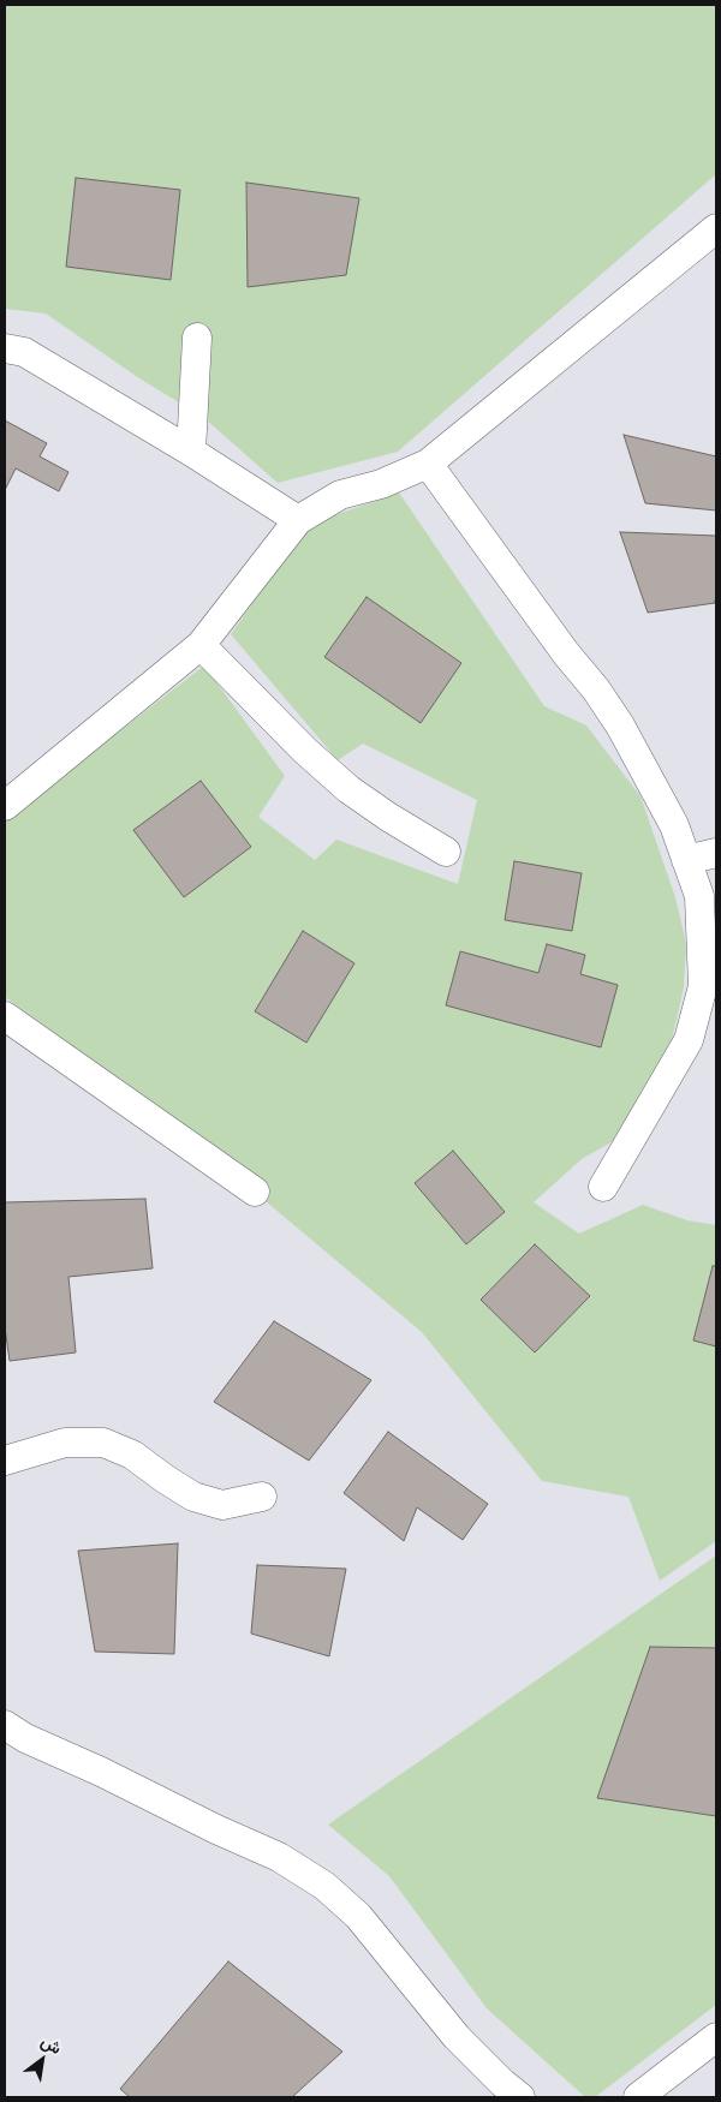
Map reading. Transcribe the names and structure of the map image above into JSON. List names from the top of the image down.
{
  "north": "top right"
}
